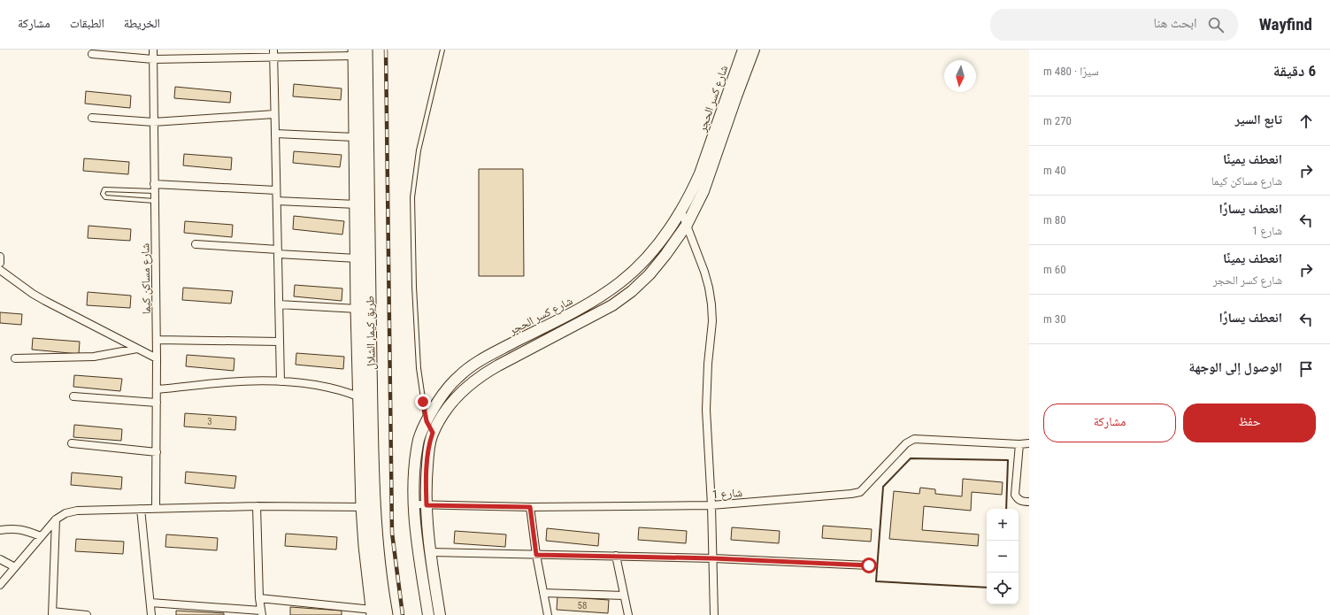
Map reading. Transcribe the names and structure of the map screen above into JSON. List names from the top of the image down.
{
  "streets": {
    "highway": ["طريق كيما, الشلال"],
    "main road": ["شارع كسر الحجر"],
    "street": ["شارع مساكن كيما", "شارع 1"]
  },
  "crossings": [
    ["شارع كسر الحجر", "شارع 1"]
  ],
  "house_numbers": ["3", "58"],
  "north": "bottom",
  "page": {
    "header": "Wayfind",
    "search": "ابحث هنا",
    "nav": ["الخريطة", "الطبقات", "مشاركة"],
    "heading": ["6 دقيقة", "سيرًا · 480 m"],
    "list": [
      ["تابع السير", "270 m"],
      ["انعطف يمينًا", "شارع مساكن كيما", "40 m"],
      ["انعطف يسارًا", "شارع 1", "80 m"],
      ["انعطف يمينًا", "شارع كسر الحجر", "60 m"],
      ["انعطف يسارًا", "30 m"],
      "الوصول إلى الوجهة"
    ],
    "buttons": ["حفظ", "مشاركة"],
    "map_buttons": ["+", "−"]
  }
}
